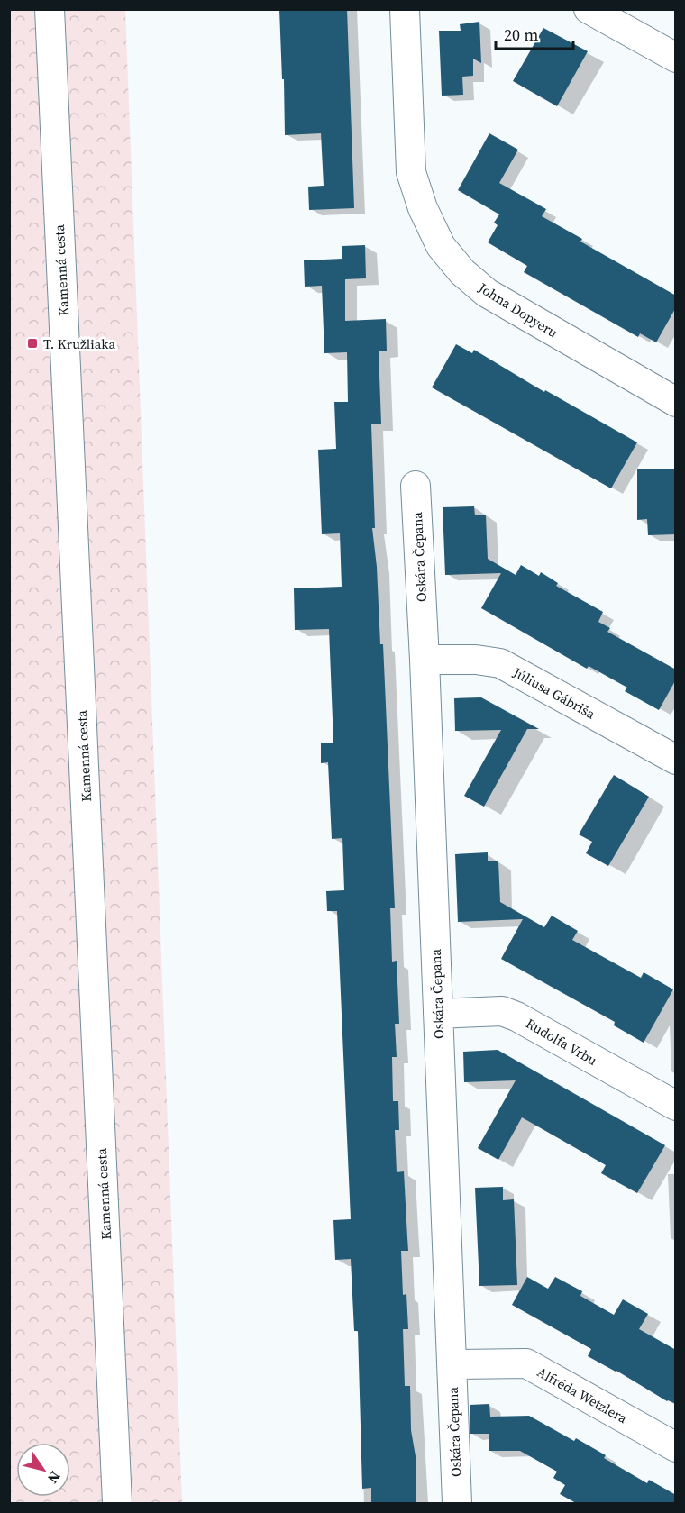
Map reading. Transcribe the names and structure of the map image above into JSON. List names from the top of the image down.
{
  "streets": {
    "street": [
      "Kamenná cesta",
      "Johna Dopyeru",
      "Oskára Čepana",
      "Júliusa Gábriša",
      "Rudolfa Vrbu",
      "Alfréda Wetzlera"
    ]
  },
  "crossings": [
    ["Oskára Čepana", "Júliusa Gábriša"],
    ["Oskára Čepana", "Rudolfa Vrbu"],
    ["Oskára Čepana", "Alfréda Wetzlera"]
  ],
  "places": {
    "transit": ["T. Kružliaka"]
  },
  "scale_bar": "20 m",
  "north": "bottom right"
}
